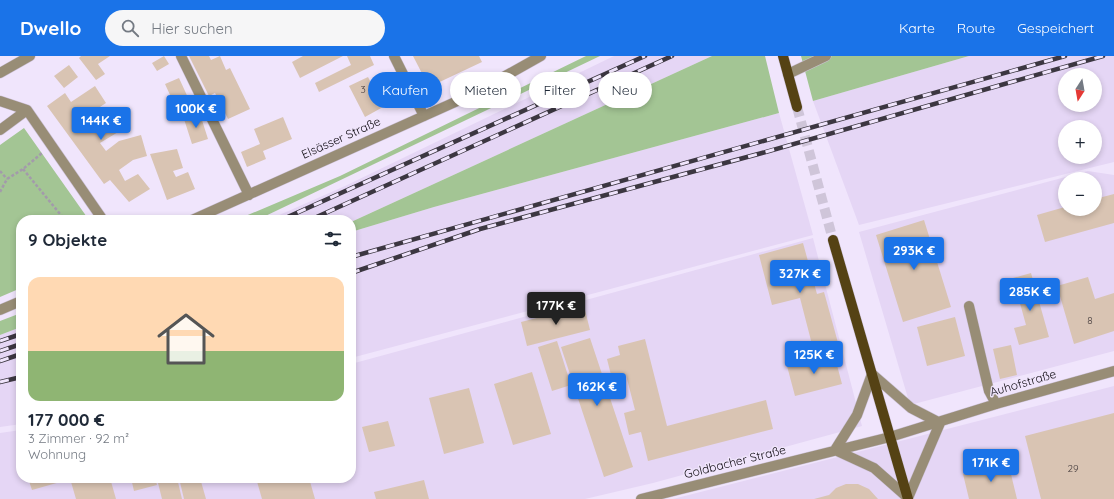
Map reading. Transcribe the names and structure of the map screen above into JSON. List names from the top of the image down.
{
  "streets": {
    "street": ["Elsässer Straße", "Auhofstraße", "Goldbacher Straße"]
  },
  "crossings": [
    ["Auhofstraße", "Goldbacher Straße"]
  ],
  "house_numbers": ["3", "8", "29"],
  "north": "bottom",
  "page": {
    "header": "Dwello",
    "search": "Hier suchen",
    "nav": ["Karte", "Route", "Gespeichert"],
    "map_buttons": ["+", "−"],
    "chip": [
      "Kaufen",
      "Mieten",
      "Filter",
      "Neu"
    ],
    "price": [
      "100K €",
      "144K €",
      "293K €",
      "327K €",
      "285K €",
      "177K €",
      "125K €",
      "162K €",
      "171K €"
    ],
    "heading": "9 Objekte",
    "list": [
      {
        "name": "177 000 €",
        "note": "3 Zimmer · 92 m² · Wohnung"
      }
    ]
  }
}
